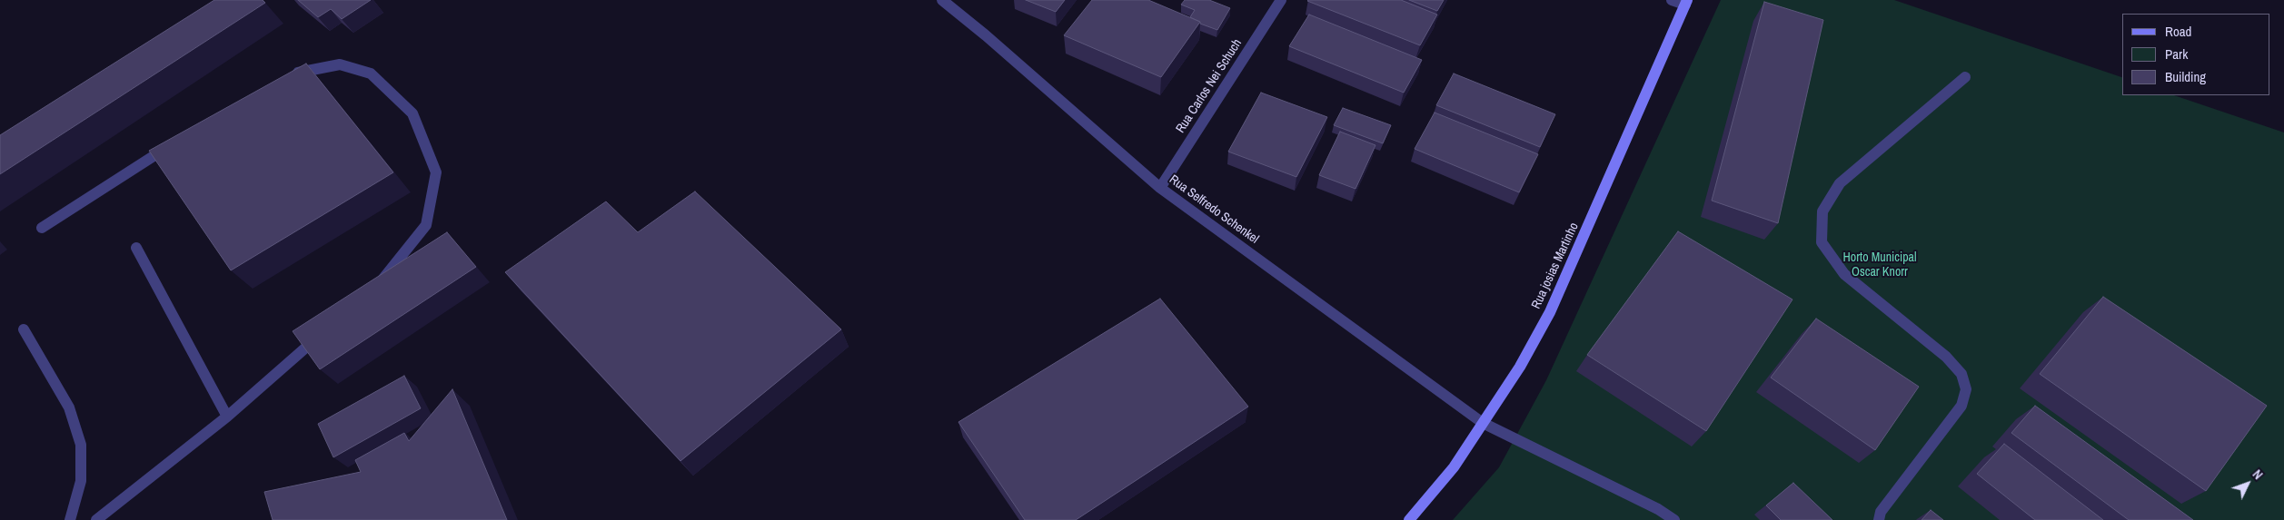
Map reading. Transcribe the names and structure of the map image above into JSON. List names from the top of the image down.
{
  "streets": {
    "street": ["Rua Carlos Nei Schuch", "Rua Selfredo Schenkel", "Rua josias Martinho"]
  },
  "crossings": [
    ["Rua Carlos Nei Schuch", "Rua Selfredo Schenkel"],
    ["Rua Selfredo Schenkel", "Rua josias Martinho"]
  ],
  "parks": ["Horto Municipal Oscar Knorr"],
  "legend": ["Road", "Park", "Building"],
  "north": "top right"
}
